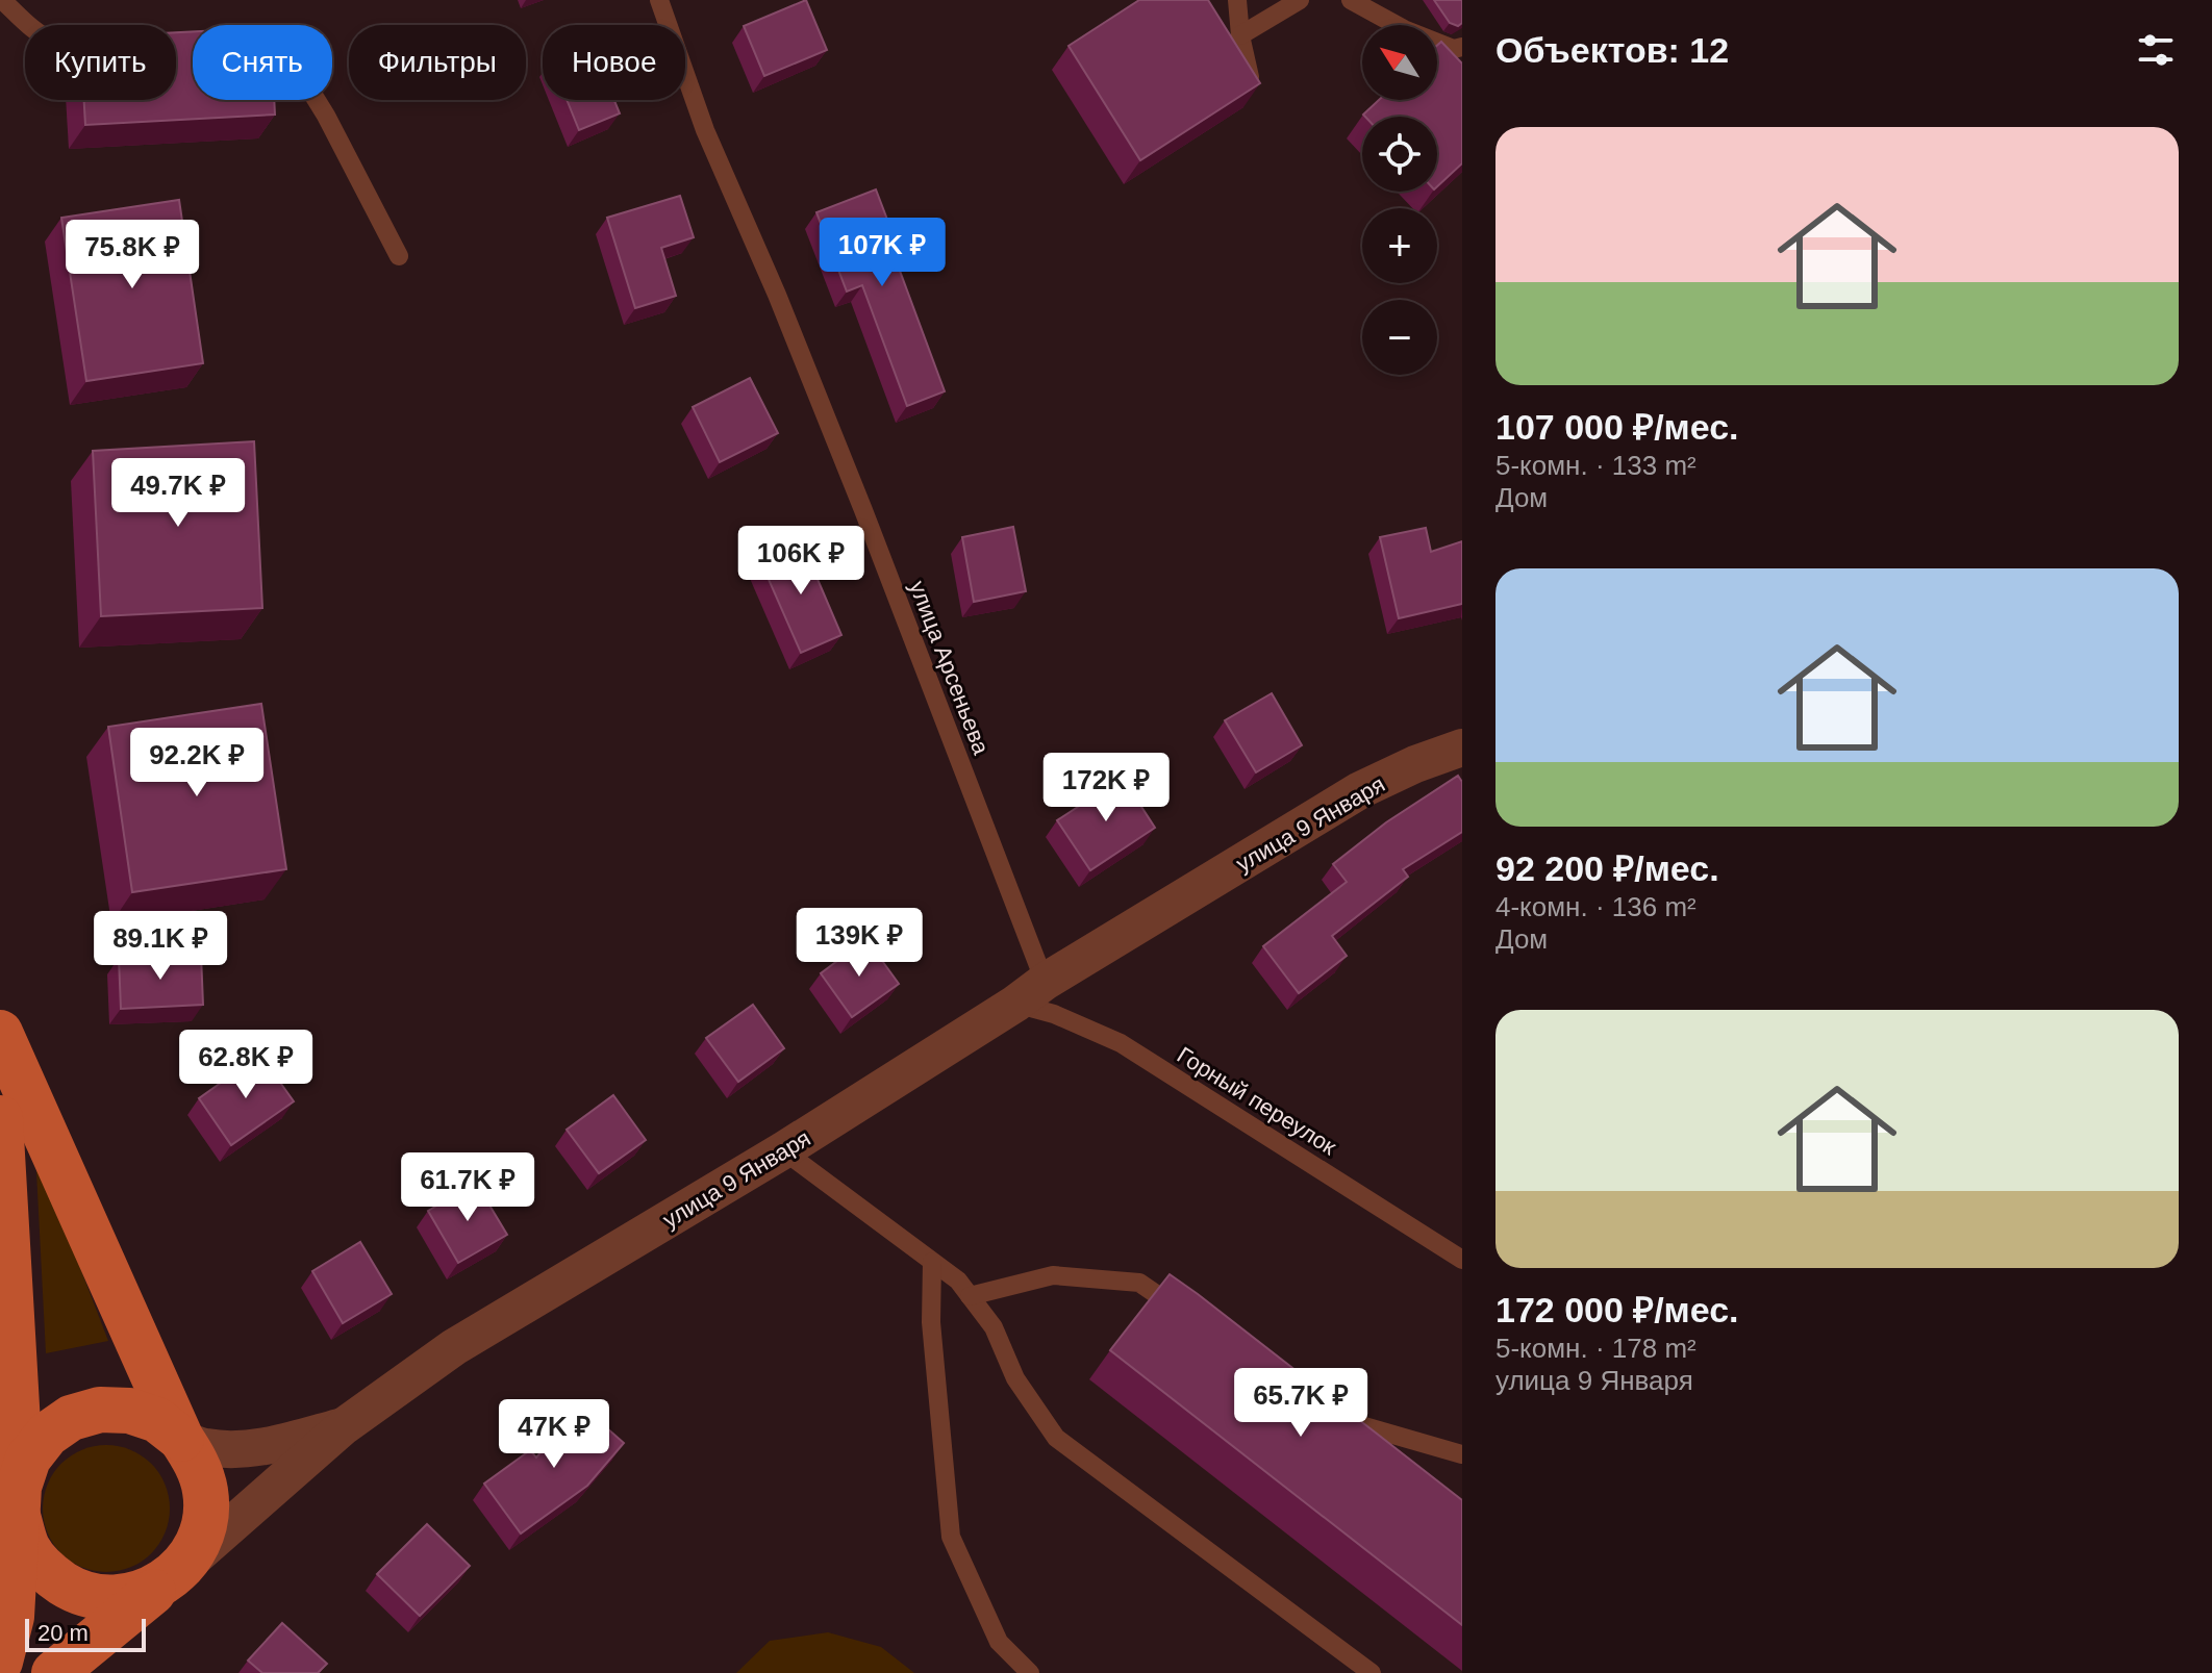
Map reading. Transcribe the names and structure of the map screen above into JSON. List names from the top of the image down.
{
  "streets": {
    "main road": ["улица 9 Января"],
    "lane": ["улица Арсеньева", "Горный переулок"]
  },
  "crossings": [
    ["улица Арсеньева", "улица 9 Января"],
    ["улица Арсеньева", "Горный переулок"],
    ["улица 9 Января", "Горный переулок"]
  ],
  "scale_bar": "20 m",
  "north": "top left",
  "page": {
    "heading": "Объектов: 12",
    "map_buttons": ["+", "−"],
    "chip": [
      "Купить",
      "Снять",
      "Фильтры",
      "Новое"
    ],
    "list": [
      {
        "name": "107 000 ₽/мес.",
        "note": "5-комн. · 133 m² · Дом"
      },
      {
        "name": "92 200 ₽/мес.",
        "note": "4-комн. · 136 m² · Дом"
      },
      {
        "name": "172 000 ₽/мес.",
        "note": "5-комн. · 178 m² · улица 9 Января"
      }
    ],
    "price": [
      "107K ₽",
      "75.8K ₽",
      "49.7K ₽",
      "106K ₽",
      "92.2K ₽",
      "172K ₽",
      "139K ₽",
      "89.1K ₽",
      "62.8K ₽",
      "61.7K ₽",
      "65.7K ₽",
      "47K ₽"
    ],
    "scale": "20 m"
  }
}
